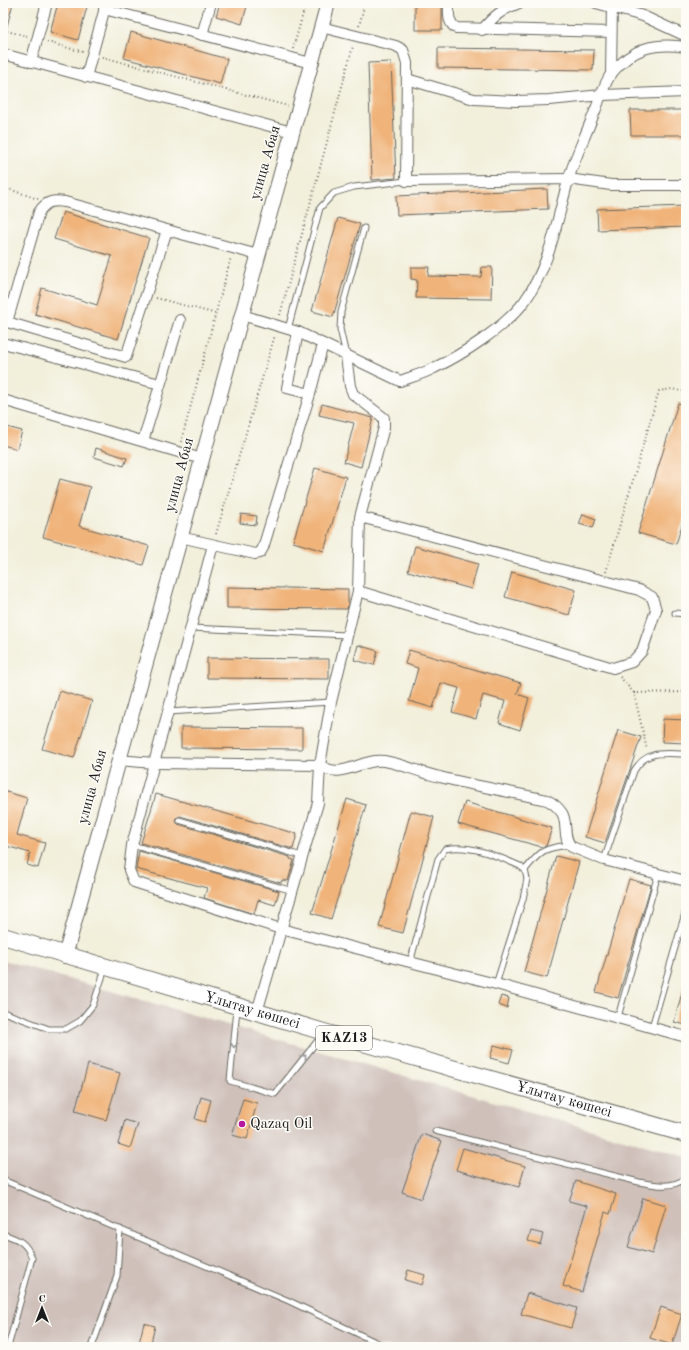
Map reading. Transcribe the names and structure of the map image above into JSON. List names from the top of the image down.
{
  "streets": {
    "main road": ["Ұлытау көшесі", "KAZ13"],
    "street": ["улица Абая"]
  },
  "crossings": [
    ["улица Абая", "Ұлытау көшесі"]
  ],
  "places": ["Qazaq Oil"],
  "north": "top"
}
